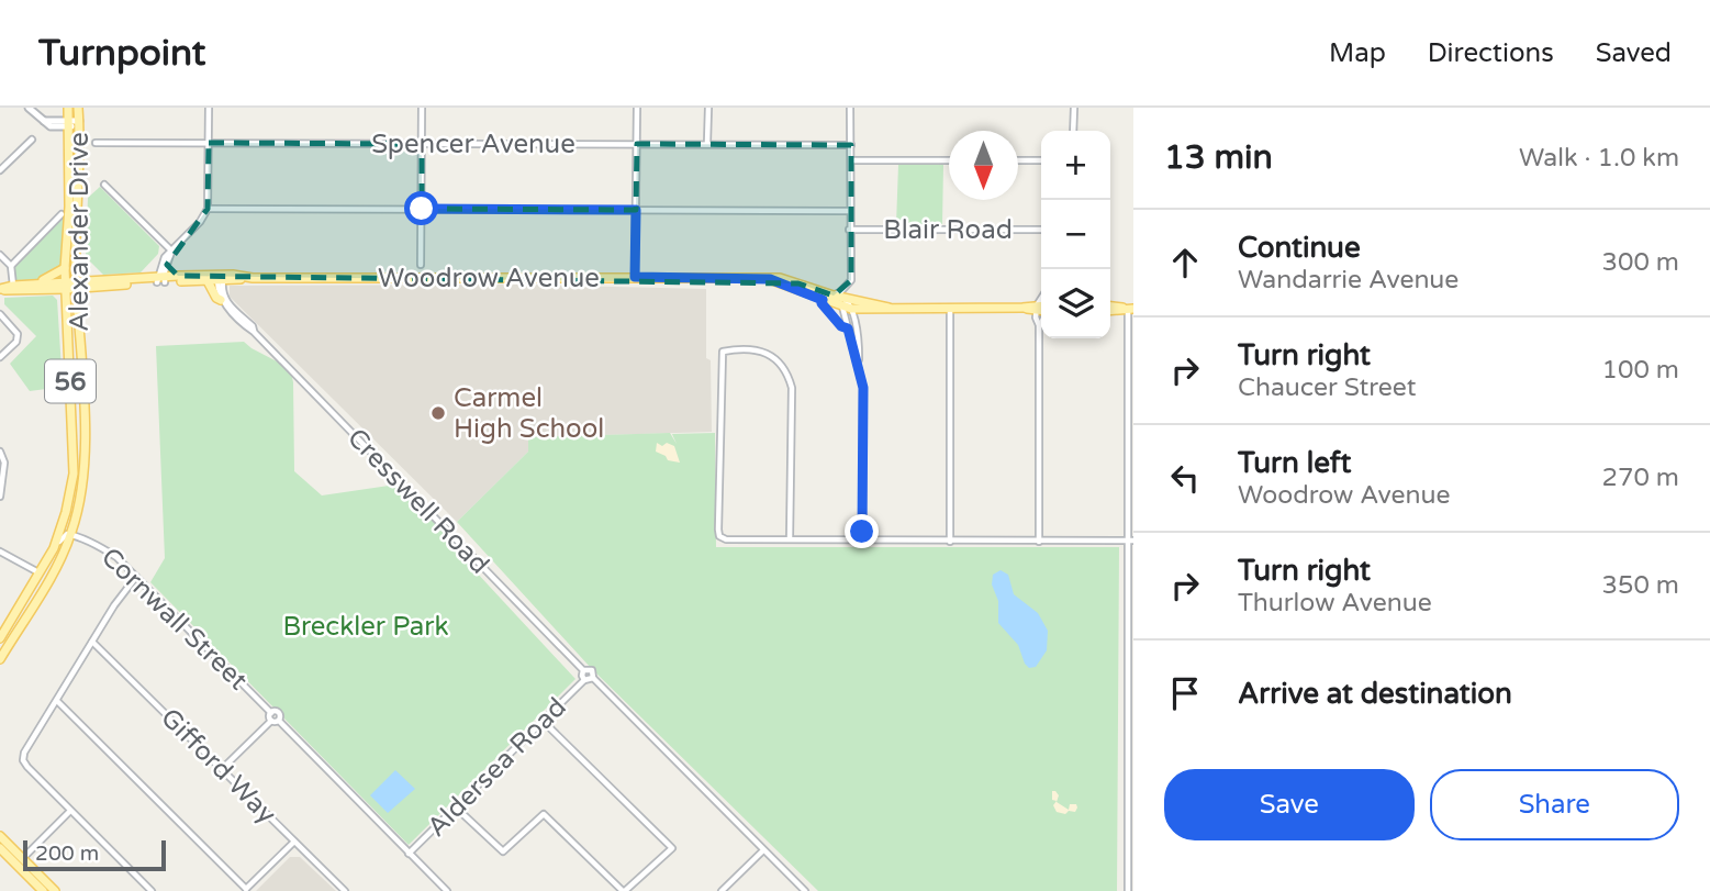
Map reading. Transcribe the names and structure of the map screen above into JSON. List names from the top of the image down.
{
  "streets": {
    "main road": ["Alexander Drive", "Woodrow Avenue", "56"],
    "street": [
      "Spencer Avenue",
      "Blair Road",
      "Cresswell Road",
      "Cornwall Street",
      "Gifford Way",
      "Aldersea Road"
    ]
  },
  "crossings": [
    ["Alexander Drive", "Woodrow Avenue"],
    ["Alexander Drive", "Cornwall Street"],
    ["Woodrow Avenue", "Cresswell Road"]
  ],
  "parks": ["Breckler Park"],
  "places": ["Carmel High School"],
  "scale_bar": "200 m",
  "north": "bottom",
  "page": {
    "header": "Turnpoint",
    "nav": ["Map", "Directions", "Saved"],
    "heading": ["13 min", "Walk · 1.0 km"],
    "map_buttons": ["+", "−"],
    "list": [
      ["Continue", "Wandarrie Avenue", "300 m"],
      ["Turn right", "Chaucer Street", "100 m"],
      ["Turn left", "Woodrow Avenue", "270 m"],
      ["Turn right", "Thurlow Avenue", "350 m"],
      "Arrive at destination"
    ],
    "buttons": ["Save", "Share"],
    "scale": "200 m"
  }
}
